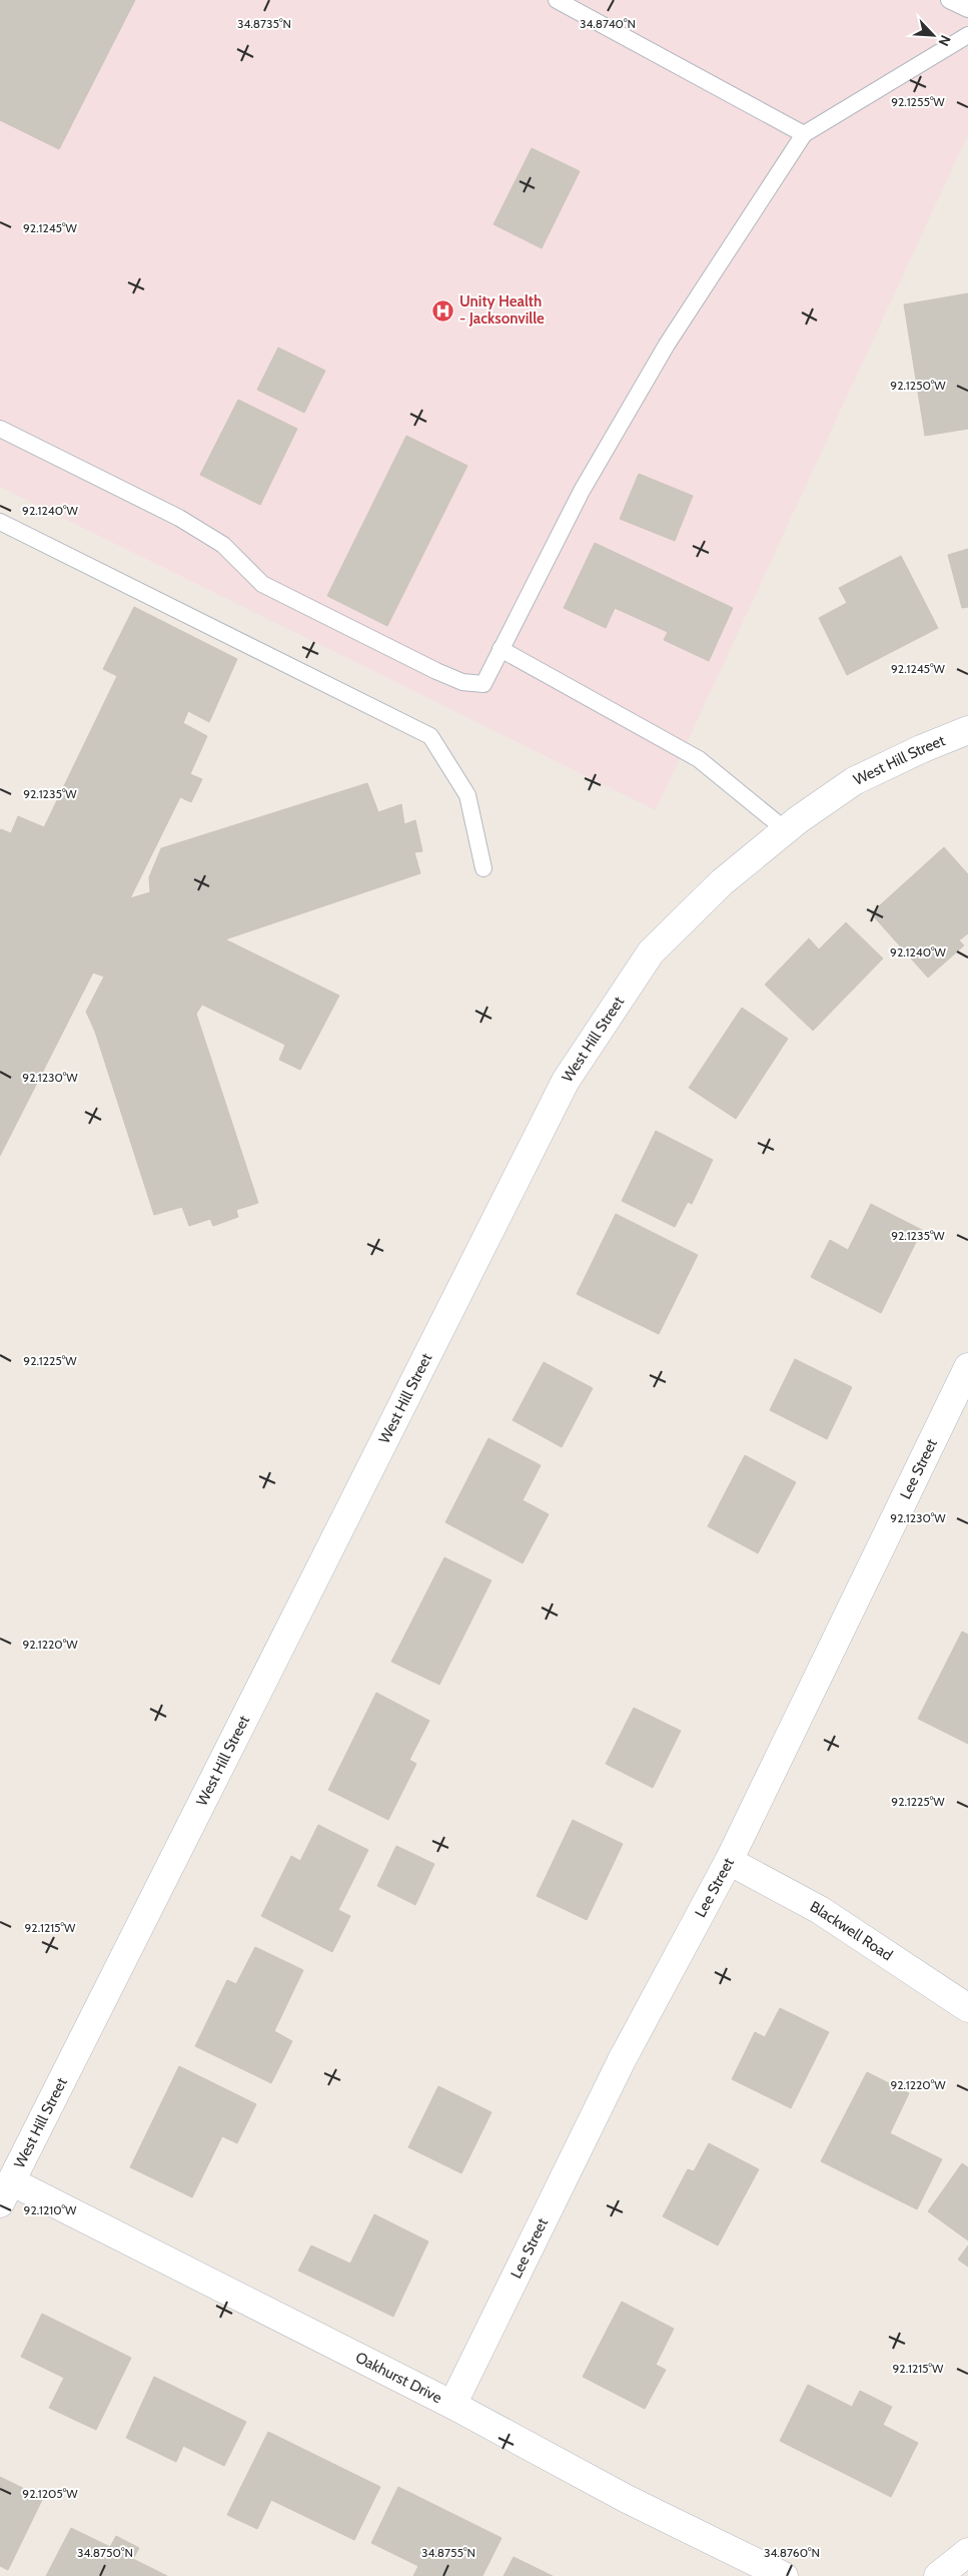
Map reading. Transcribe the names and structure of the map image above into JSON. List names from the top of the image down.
{
  "streets": {
    "street": [
      "West Hill Street",
      "Lee Street",
      "Blackwell Road",
      "Oakhurst Drive"
    ]
  },
  "crossings": [
    ["West Hill Street", "Oakhurst Drive"],
    ["Lee Street", "Blackwell Road"],
    ["Lee Street", "Oakhurst Drive"]
  ],
  "places": {
    "hospital": ["Unity Health - Jacksonville"]
  },
  "north": "bottom right",
  "coordinates": [
    "34.8735°N",
    "34.8740°N",
    "92.1255°W",
    "92.1245°W",
    "92.1250°W",
    "92.1240°W",
    "92.1235°W",
    "92.1230°W",
    "92.1225°W",
    "92.1220°W",
    "92.1215°W",
    "92.1210°W",
    "92.1205°W",
    "34.8750°N",
    "34.8755°N",
    "34.8760°N"
  ]
}
